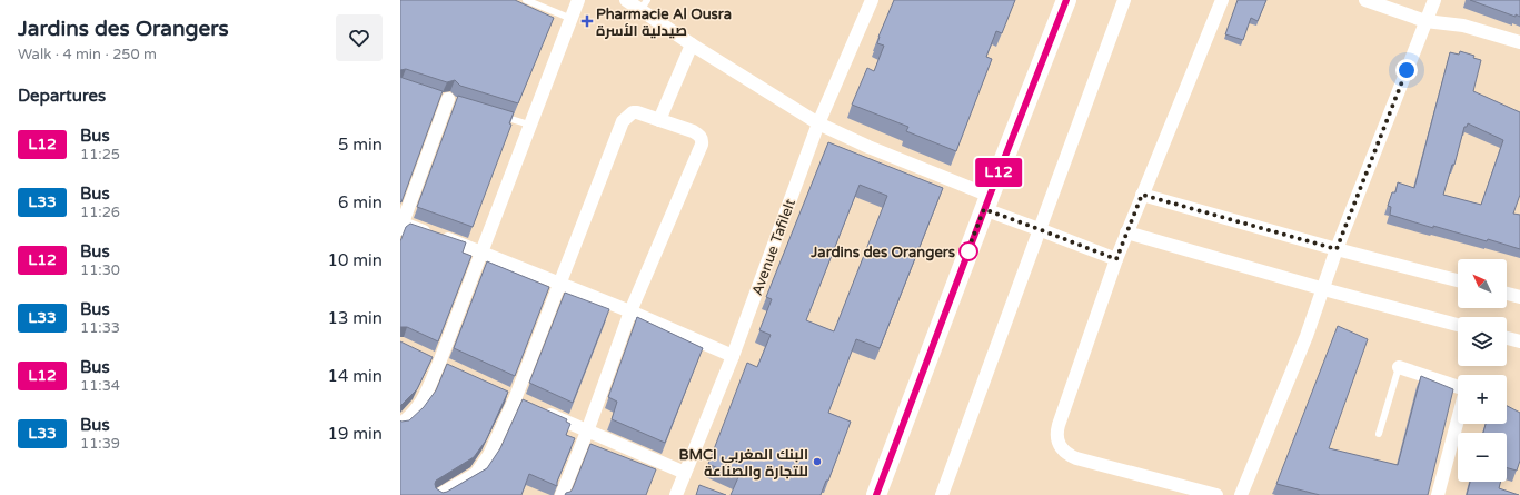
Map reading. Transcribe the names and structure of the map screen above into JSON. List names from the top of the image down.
{
  "streets": {
    "street": ["Avenue Tafilelt"]
  },
  "places": {
    "health": ["Pharmacie Al Ousra صيدلية الأسرة"],
    "other": ["Jardins des Orangers", "BMCI البنك المغربي للتجارة والصناعة"]
  },
  "lines": ["bus line L12"],
  "north": "top left",
  "page": {
    "heading": [
      ["Jardins des Orangers", "Walk · 4 min · 250 m"],
      "Departures"
    ],
    "on_map": "L12",
    "list": [
      {
        "mark": "L12",
        "name": "Bus",
        "note": "11:25",
        "value": "5 min"
      },
      {
        "mark": "L33",
        "name": "Bus",
        "note": "11:26",
        "value": "6 min"
      },
      {
        "mark": "L12",
        "name": "Bus",
        "note": "11:30",
        "value": "10 min"
      },
      {
        "mark": "L33",
        "name": "Bus",
        "note": "11:33",
        "value": "13 min"
      },
      {
        "mark": "L12",
        "name": "Bus",
        "note": "11:34",
        "value": "14 min"
      },
      {
        "mark": "L33",
        "name": "Bus",
        "note": "11:39",
        "value": "19 min"
      }
    ],
    "map_buttons": ["+", "−"]
  }
}
